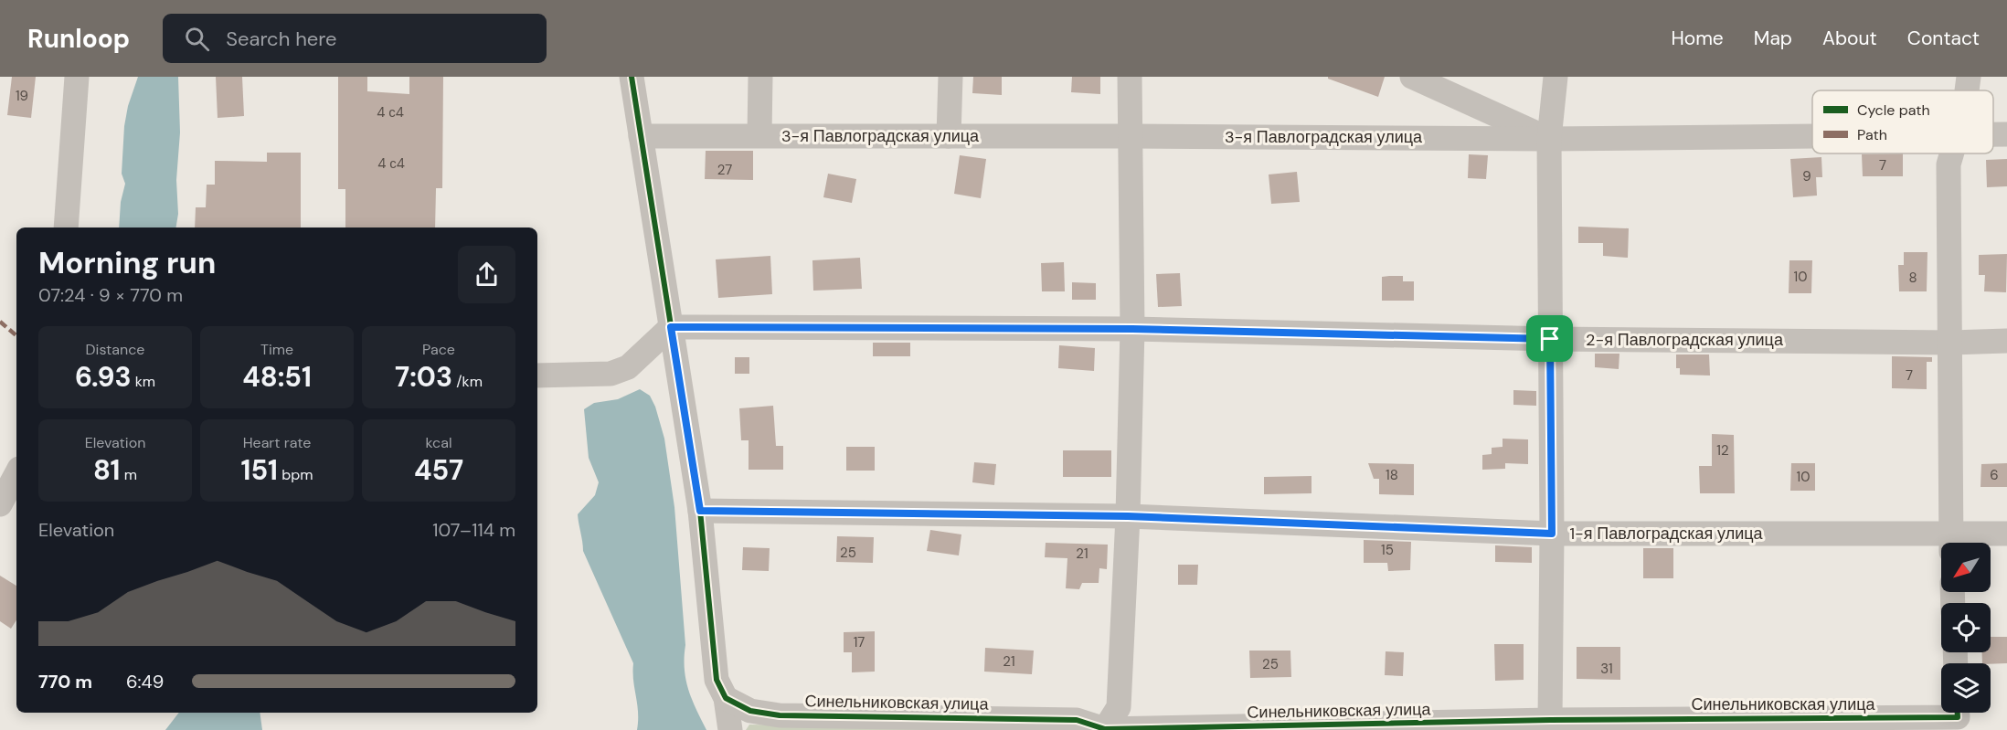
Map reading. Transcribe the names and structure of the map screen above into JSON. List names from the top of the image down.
{
  "streets": {
    "street": [
      "3-я Павлоградская улица",
      "2-я Павлоградская улица",
      "1-я Павлоградская улица",
      "Синельниковская улица"
    ]
  },
  "house_numbers": [
    "19",
    "4 с4",
    "4 с4",
    "7",
    "27",
    "9",
    "10",
    "8",
    "7",
    "12",
    "18",
    "6",
    "10",
    "15",
    "25",
    "21",
    "17",
    "21",
    "25",
    "31"
  ],
  "legend": ["Cycle path", "Path"],
  "north": "bottom left",
  "page": {
    "header": "Runloop",
    "search": "Search here",
    "nav": [
      "Home",
      "Map",
      "About",
      "Contact"
    ],
    "heading": ["Morning run", "07:24 · 9 × 770 m"],
    "stats": [
      ["Distance", "6.93 km"],
      ["Time", "48:51"],
      ["Pace", "7:03 /km"],
      ["Elevation", "81 m"],
      ["Heart rate", "151 bpm"],
      ["kcal", "457"]
    ],
    "chart": ["Elevation", "107–114 m"],
    "list": [
      {
        "name": "770 m",
        "note": "6:49"
      }
    ]
  }
}
